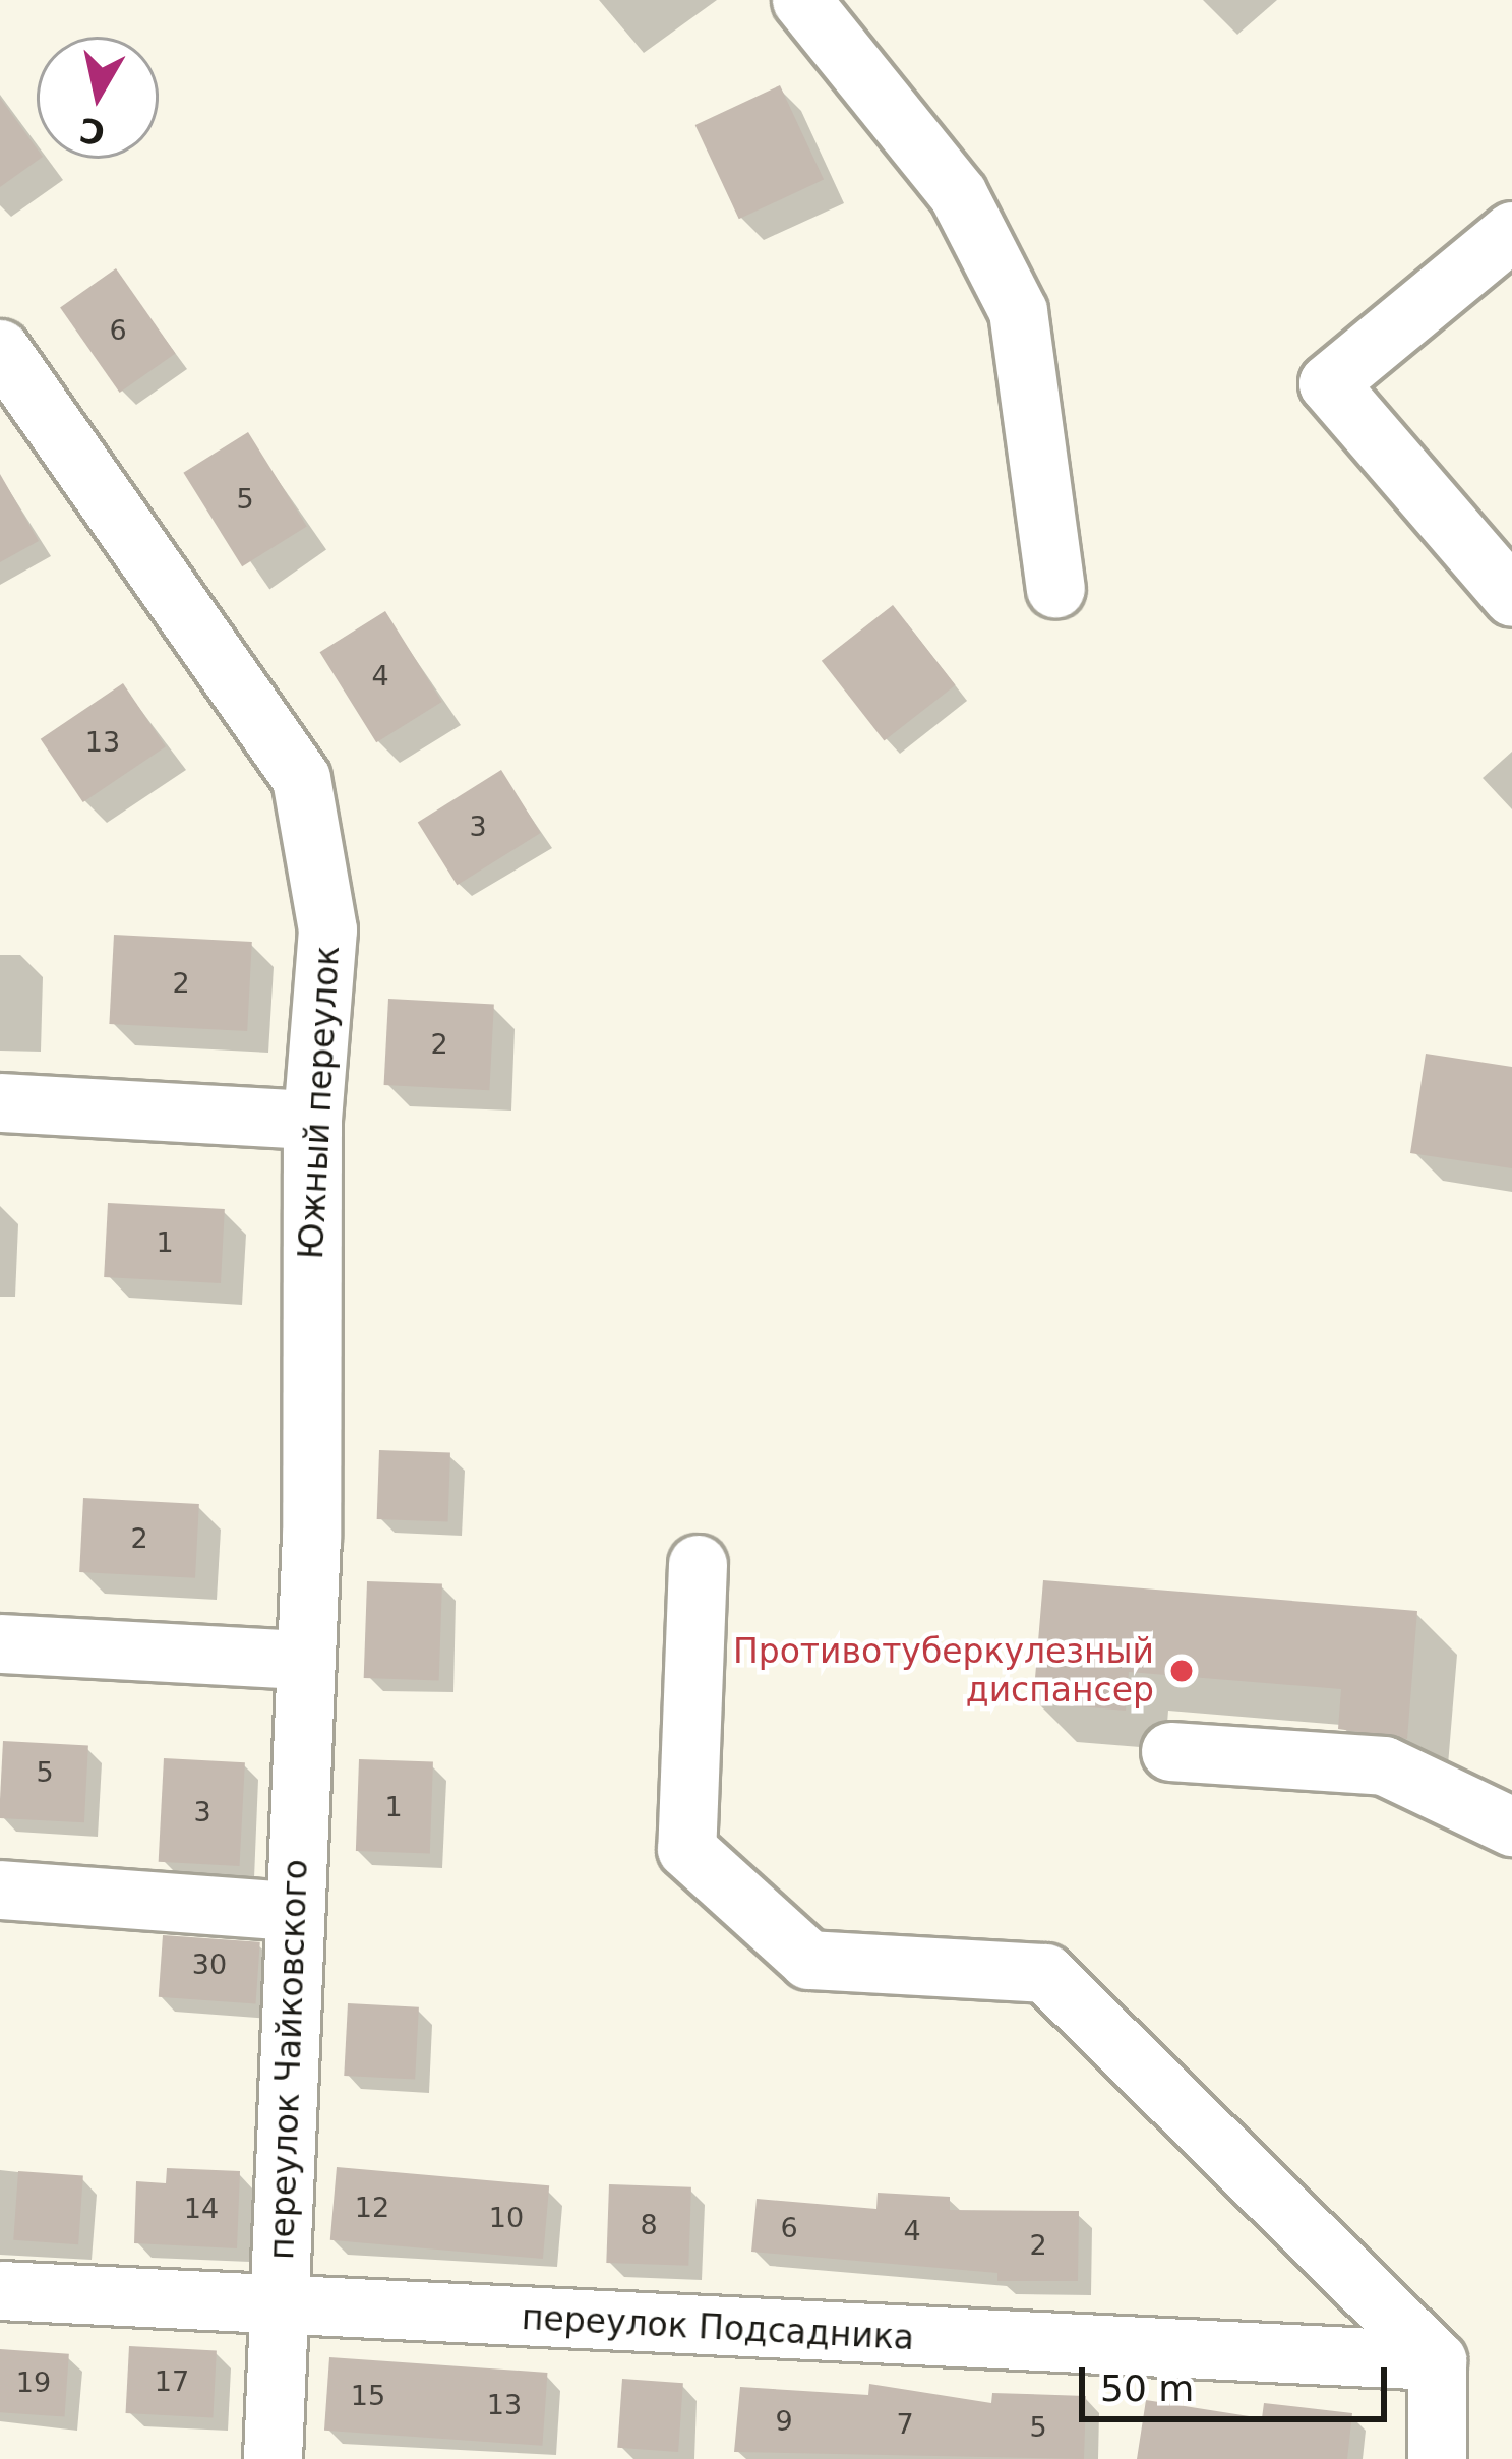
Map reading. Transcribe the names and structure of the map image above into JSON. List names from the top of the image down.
{
  "streets": {
    "street": ["Южный переулок", "переулок Чайковского", "переулок Подсадника"]
  },
  "crossings": [
    ["Южный переулок", "переулок Чайковского"],
    ["переулок Чайковского", "переулок Подсадника"]
  ],
  "places": ["Противотуберкулезный диспансер"],
  "house_numbers": [
    "6",
    "5",
    "4",
    "13",
    "3",
    "2",
    "2",
    "1",
    "2",
    "5",
    "1",
    "3",
    "30",
    "12",
    "14",
    "10",
    "8",
    "6",
    "4",
    "2",
    "17",
    "19",
    "15",
    "13",
    "9",
    "7",
    "5"
  ],
  "scale_bar": "50 m",
  "north": "bottom"
}
